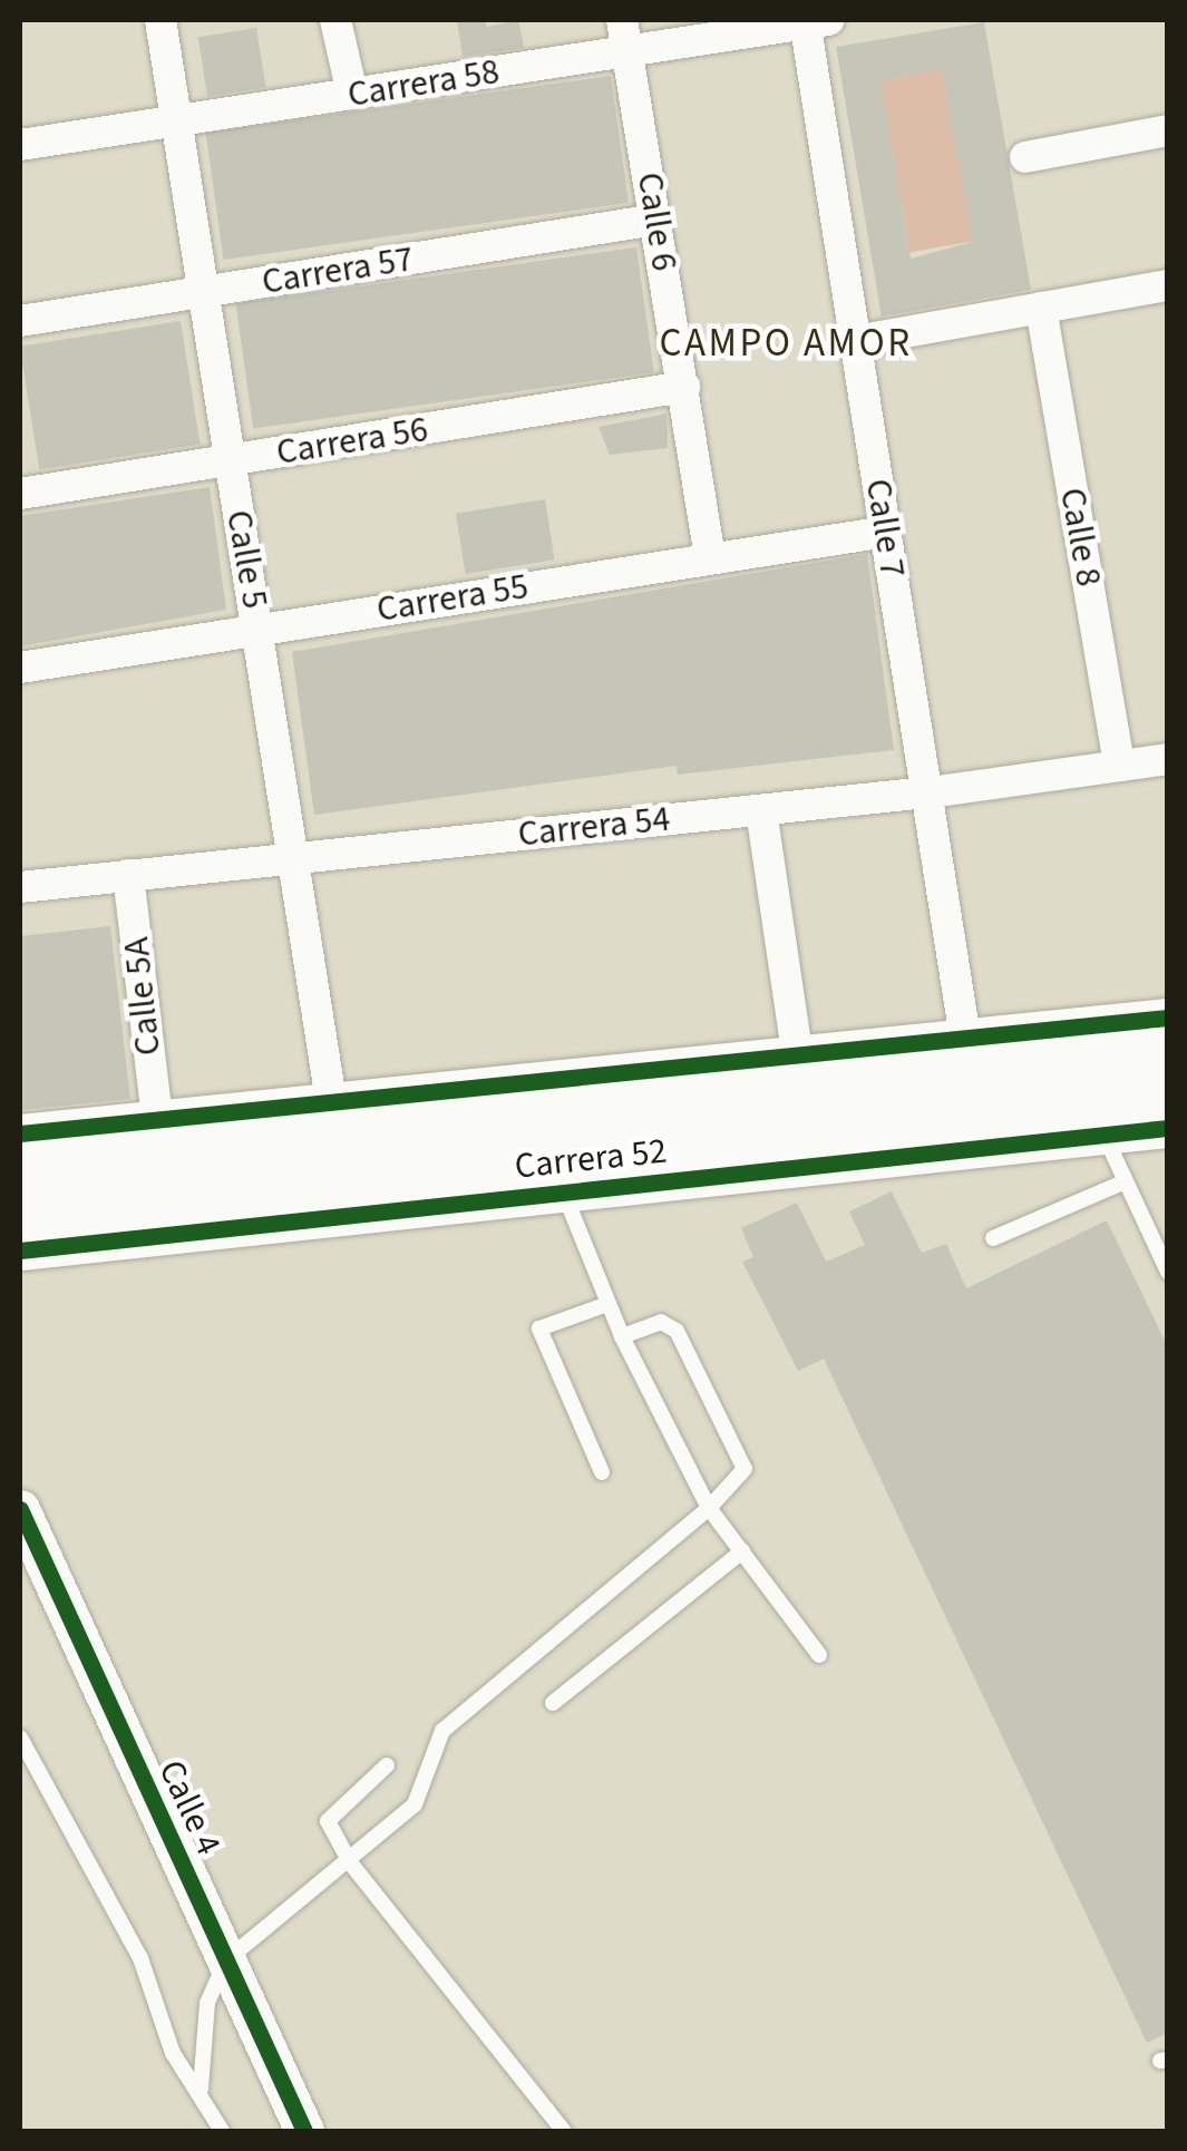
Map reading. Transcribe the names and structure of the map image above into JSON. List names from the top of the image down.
{
  "streets": {
    "main road": ["Carrera 52"],
    "street": [
      "Carrera 58",
      "Calle 6",
      "Carrera 57",
      "Carrera 56",
      "Calle 7",
      "Calle 8",
      "Calle 5",
      "Carrera 55",
      "Carrera 54",
      "Calle 5A",
      "Calle 4"
    ]
  },
  "crossings": [
    ["Carrera 58", "Calle 6"],
    ["Carrera 58", "Calle 7"],
    ["Carrera 58", "Calle 5"],
    ["Calle 6", "Carrera 57"],
    ["Calle 6", "Carrera 56"],
    ["Calle 6", "Carrera 55"],
    ["Carrera 57", "Calle 5"],
    ["Carrera 56", "Calle 5"],
    ["Calle 7", "Carrera 55"],
    ["Calle 7", "Carrera 54"],
    ["Calle 8", "Carrera 54"],
    ["Calle 5", "Carrera 55"],
    ["Calle 5", "Carrera 54"],
    ["Carrera 54", "Calle 5A"]
  ],
  "districts": ["CAMPO AMOR"]
}
